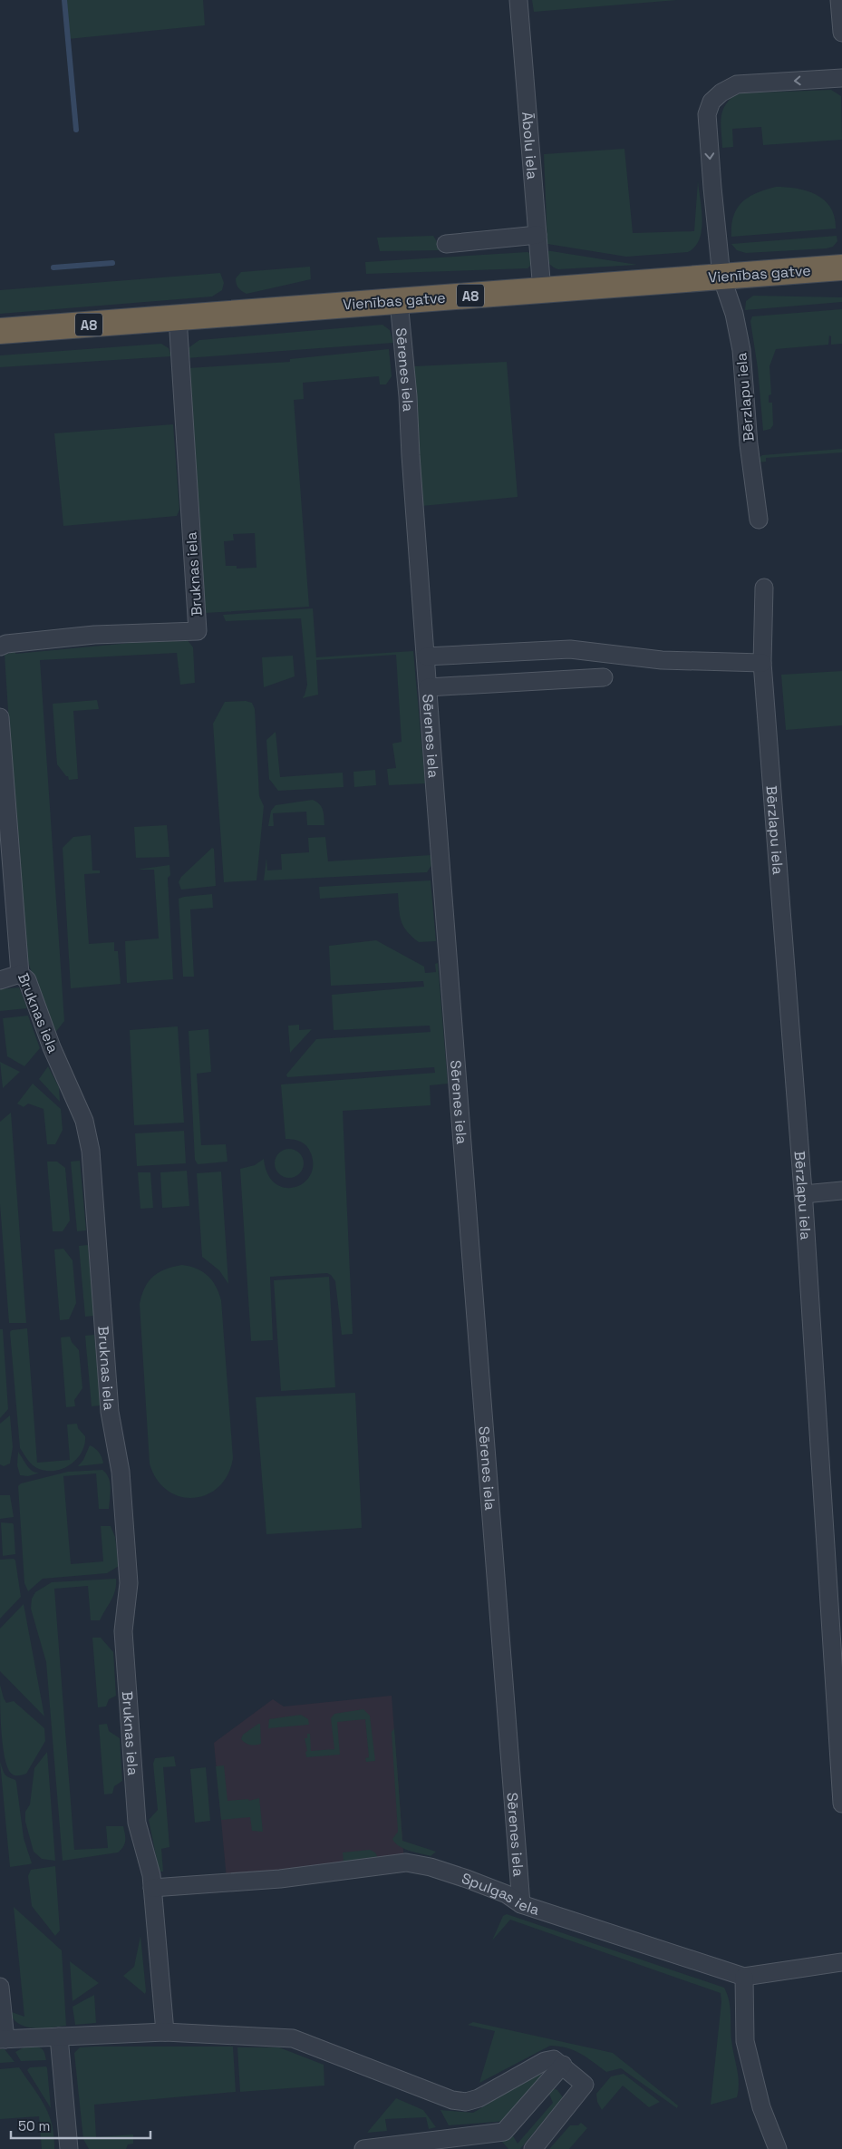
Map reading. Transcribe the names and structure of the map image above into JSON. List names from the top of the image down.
{
  "streets": {
    "highway": ["Vienības gatve", "A8"],
    "street": [
      "Ābolu iela",
      "Sērenes iela",
      "Bērzlapu iela",
      "Bruknas iela",
      "Spulgas iela"
    ]
  },
  "crossings": [
    ["Ābolu iela", "Vienības gatve"],
    ["Vienības gatve", "Sērenes iela"],
    ["Vienības gatve", "Bērzlapu iela"],
    ["Vienības gatve", "Bruknas iela"],
    ["Sērenes iela", "Spulgas iela"],
    ["Bruknas iela", "Spulgas iela"]
  ],
  "scale_bar": "50 m"
}
